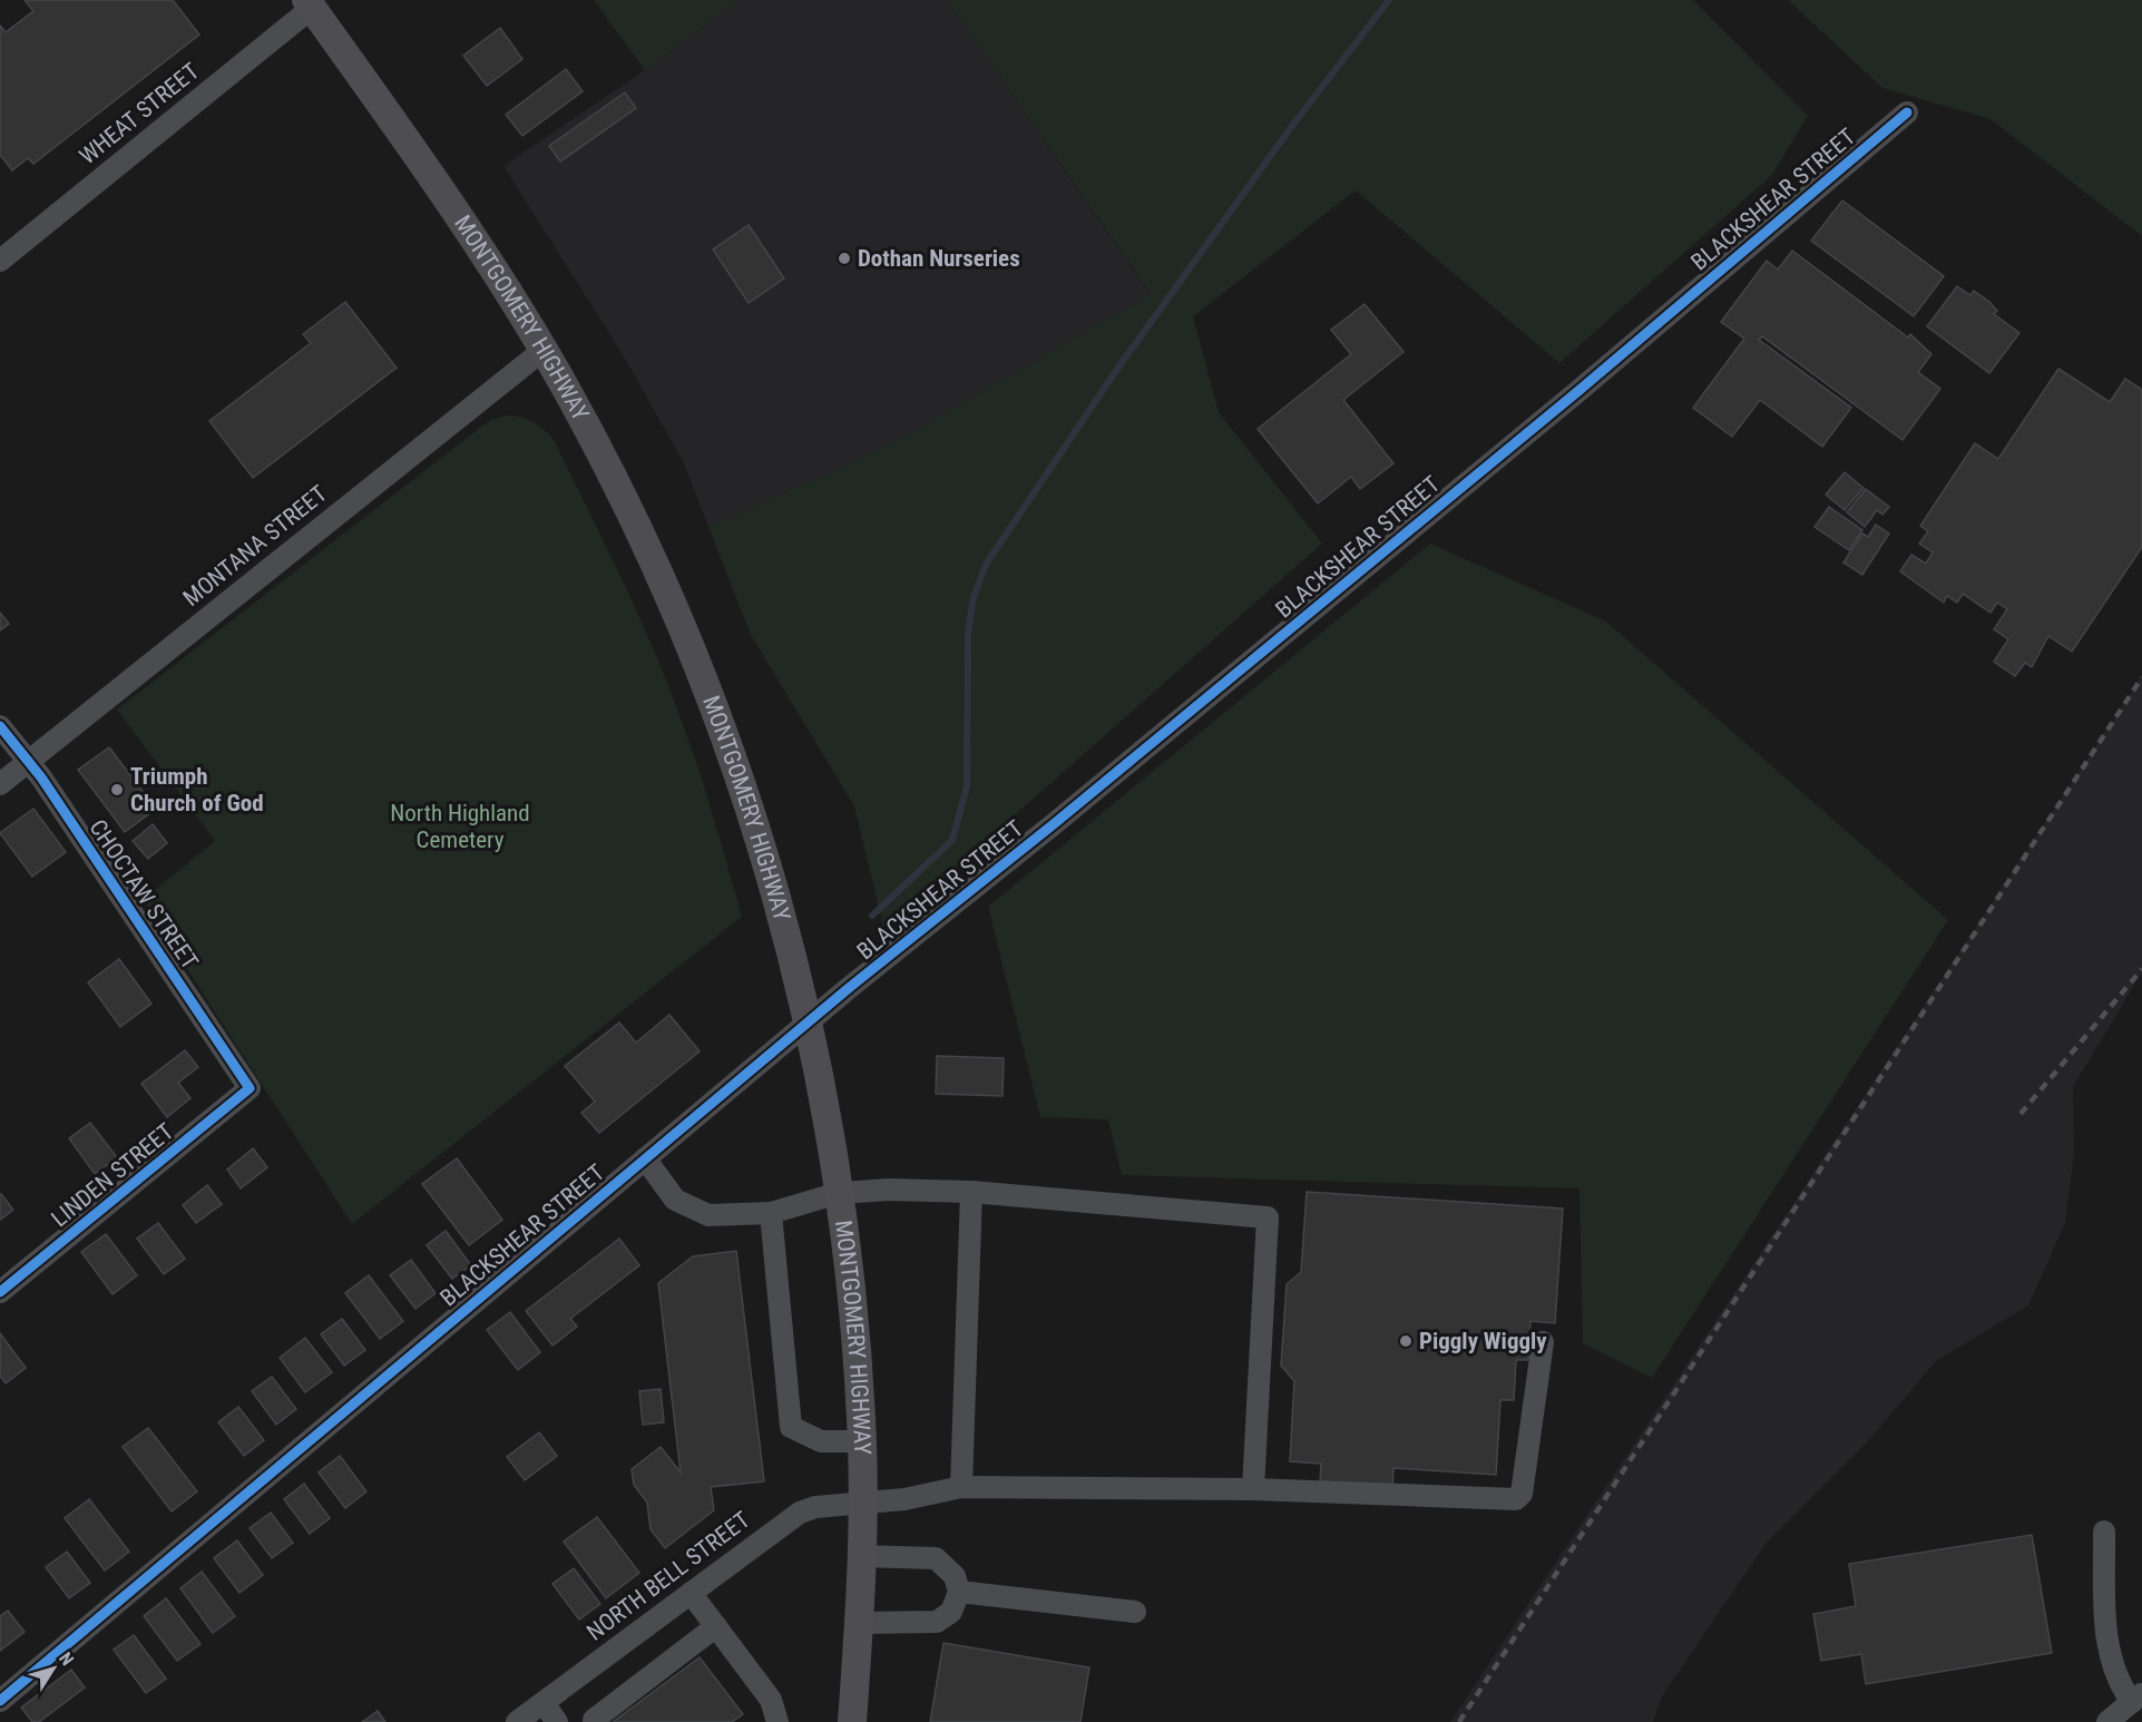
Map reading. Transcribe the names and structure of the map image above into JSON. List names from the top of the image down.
{
  "streets": {
    "main road": ["MONTGOMERY HIGHWAY"],
    "street": [
      "WHEAT STREET",
      "BLACKSHEAR STREET",
      "MONTANA STREET",
      "CHOCTAW STREET",
      "LINDEN STREET",
      "NORTH BELL STREET"
    ]
  },
  "crossings": [
    ["WHEAT STREET", "MONTGOMERY HIGHWAY"],
    ["BLACKSHEAR STREET", "MONTGOMERY HIGHWAY"],
    ["MONTGOMERY HIGHWAY", "MONTANA STREET"],
    ["MONTGOMERY HIGHWAY", "NORTH BELL STREET"],
    ["MONTANA STREET", "CHOCTAW STREET"],
    ["CHOCTAW STREET", "LINDEN STREET"]
  ],
  "parks": ["North Highland Cemetery"],
  "places": ["Dothan Nurseries", "Triumph Church of God", "Piggly Wiggly"],
  "north": "top right"
}
